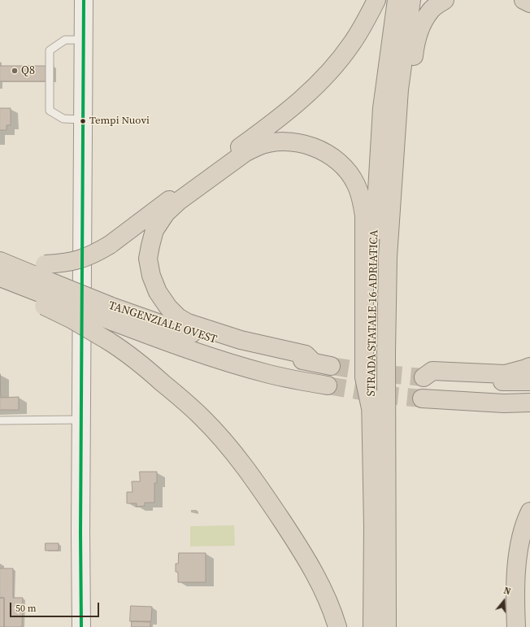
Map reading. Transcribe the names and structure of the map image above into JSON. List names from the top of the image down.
{
  "streets": {
    "highway": ["STRADA STATALE 16 ADRIATICA", "TANGENZIALE OVEST"]
  },
  "crossings": [
    ["STRADA STATALE 16 ADRIATICA", "TANGENZIALE OVEST"]
  ],
  "places": ["Q8", "Tempi Nuovi"],
  "scale_bar": "50 m",
  "north": "top"
}
